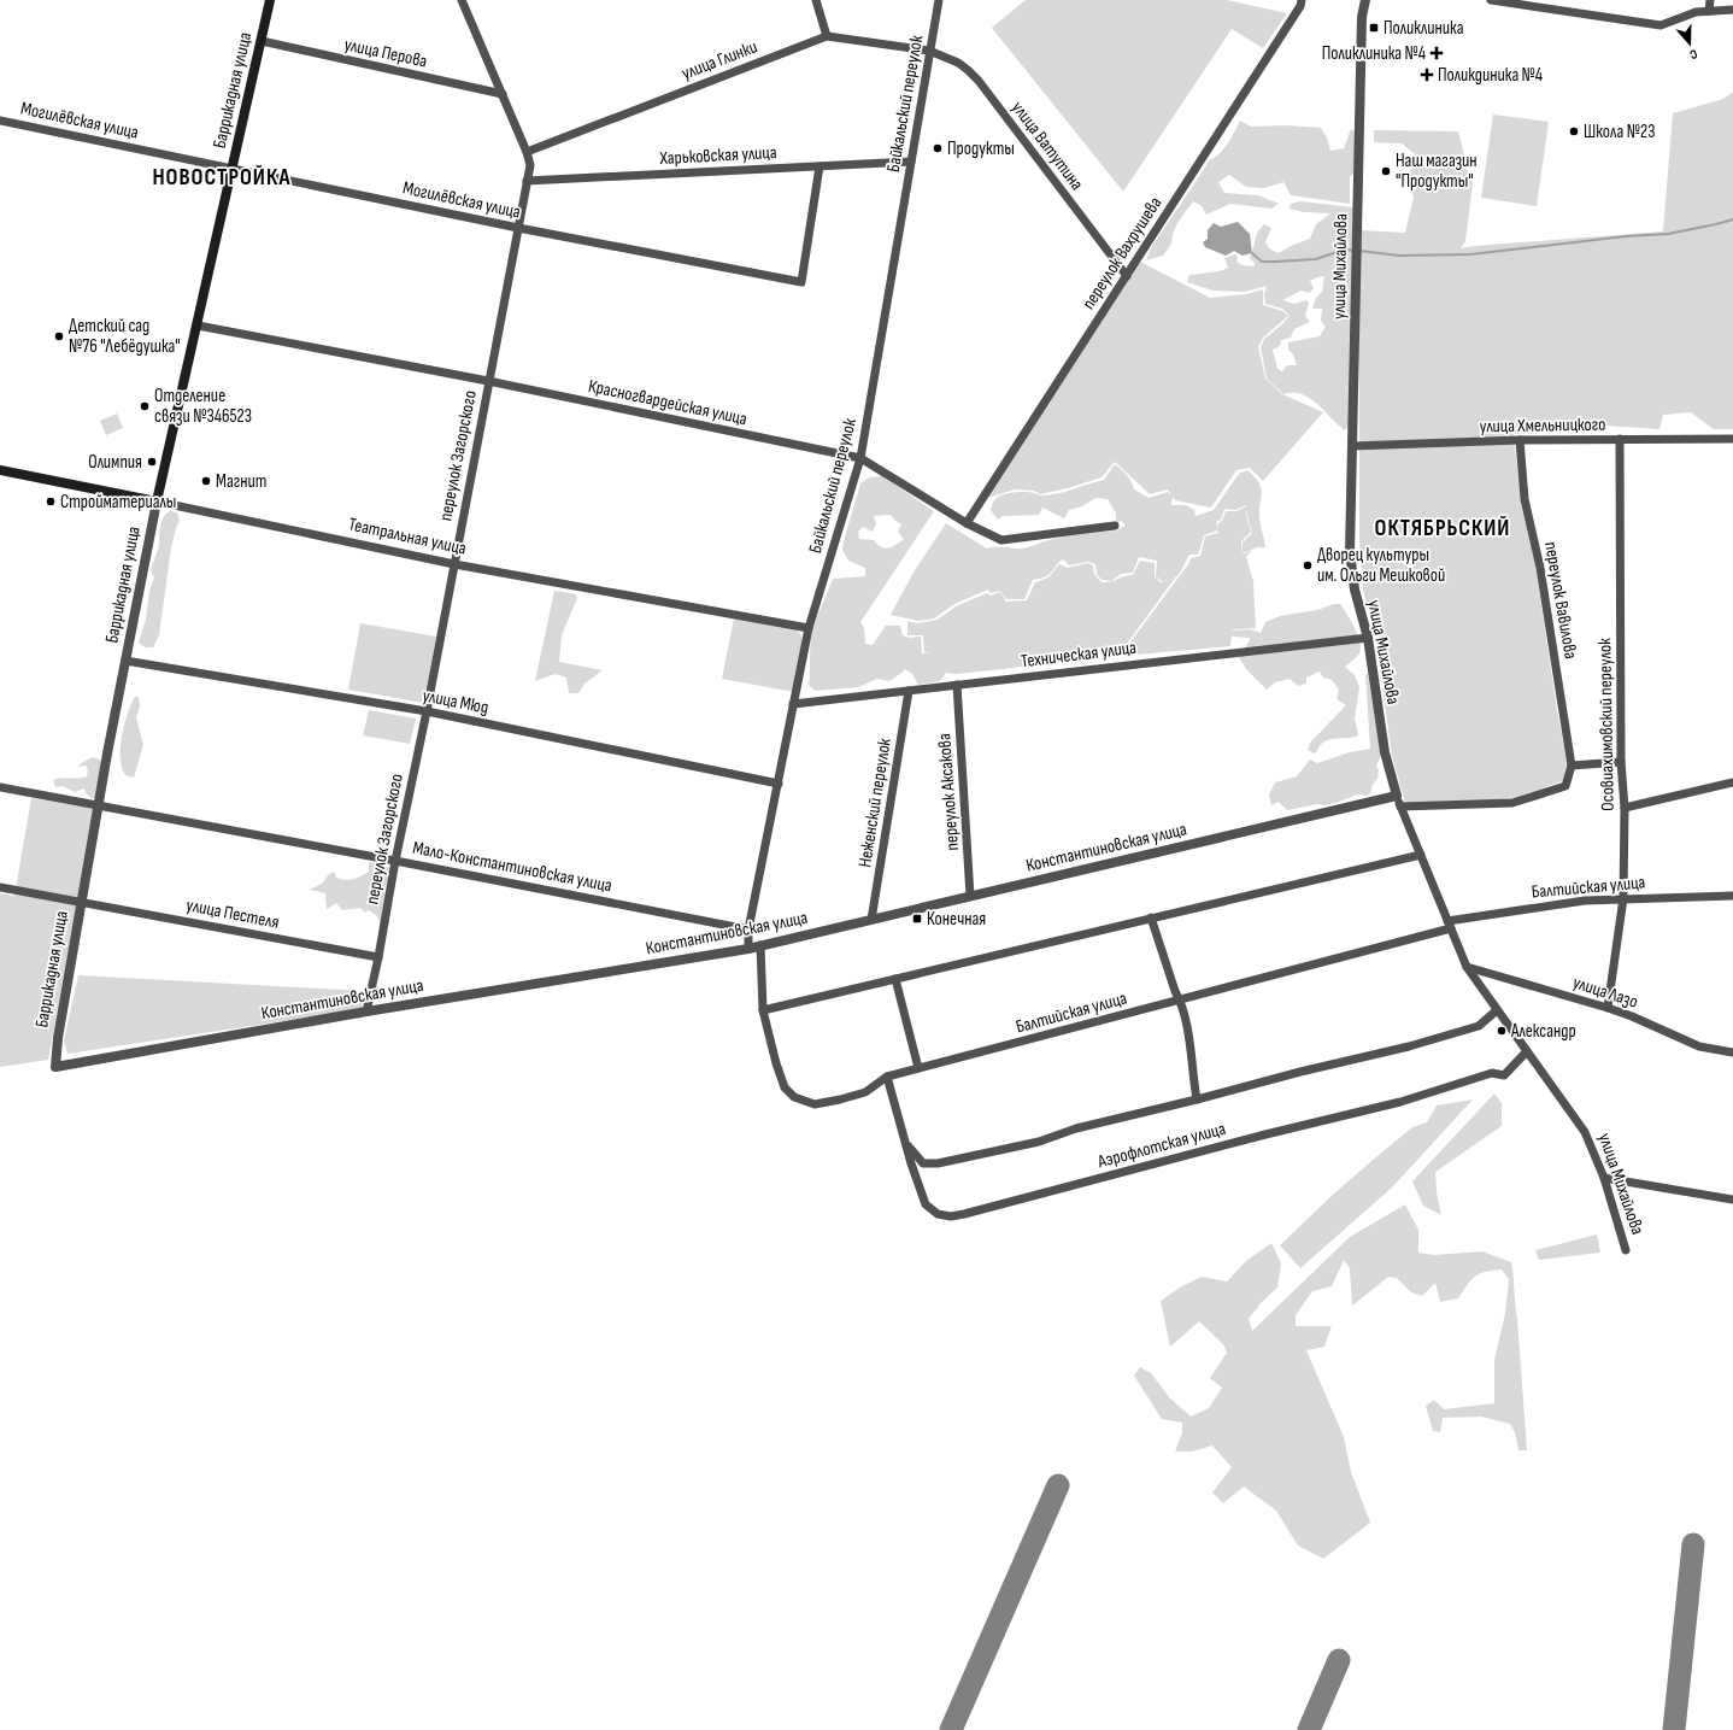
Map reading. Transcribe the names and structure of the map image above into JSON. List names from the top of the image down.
{
  "streets": {
    "main road": ["Баррикадная улица", "Театральная улица"],
    "street": [
      "улица Перова",
      "улица Глинки",
      "Байкальский переулок",
      "Могилёвская улица",
      "улица Ватутина",
      "Харьковская улица",
      "переулок Вахрушева",
      "улица Михайлова",
      "Красногвардейская улица",
      "улица Хмельницкого",
      "переулок Загорского",
      "переулок Вавилова",
      "Техническая улица",
      "улица Мюд",
      "Осовиахимовский переулок",
      "переулок Аксакова",
      "Неженский переулок",
      "Константиновская улица",
      "Мало-Константиновская улица",
      "Балтийская улица",
      "улица Пестеля",
      "улица Лазо",
      "Аэрофлотская улица"
    ]
  },
  "crossings": [
    ["улица Перова", "Баррикадная улица"],
    ["улица Перова", "переулок Загорского"],
    ["улица Глинки", "Байкальский переулок"],
    ["улица Глинки", "улица Ватутина"],
    ["улица Глинки", "переулок Загорского"],
    ["Баррикадная улица", "Могилёвская улица"],
    ["Баррикадная улица", "Красногвардейская улица"],
    ["Баррикадная улица", "Театральная улица"],
    ["Баррикадная улица", "улица Мюд"],
    ["Баррикадная улица", "Константиновская улица"],
    ["Баррикадная улица", "Мало-Константиновская улица"],
    ["Баррикадная улица", "улица Пестеля"],
    ["Байкальский переулок", "улица Ватутина"],
    ["Байкальский переулок", "Харьковская улица"],
    ["Байкальский переулок", "Красногвардейская улица"],
    ["Байкальский переулок", "Театральная улица"],
    ["Байкальский переулок", "Техническая улица"],
    ["Байкальский переулок", "улица Мюд"],
    ["Байкальский переулок", "Константиновская улица"],
    ["Байкальский переулок", "Мало-Константиновская улица"],
    ["Могилёвская улица", "Харьковская улица"],
    ["Могилёвская улица", "переулок Загорского"],
    ["улица Ватутина", "переулок Вахрушева"],
    ["Харьковская улица", "переулок Загорского"],
    ["переулок Вахрушева", "Красногвардейская улица"],
    ["улица Михайлова", "улица Хмельницкого"],
    ["улица Михайлова", "Техническая улица"],
    ["улица Михайлова", "Константиновская улица"],
    ["улица Михайлова", "Балтийская улица"],
    ["улица Михайлова", "улица Лазо"],
    ["улица Михайлова", "Аэрофлотская улица"],
    ["Красногвардейская улица", "переулок Загорского"],
    ["улица Хмельницкого", "переулок Вавилова"],
    ["улица Хмельницкого", "Осовиахимовский переулок"],
    ["переулок Загорского", "Театральная улица"],
    ["переулок Загорского", "улица Мюд"],
    ["переулок Загорского", "Константиновская улица"],
    ["переулок Загорского", "Мало-Константиновская улица"],
    ["переулок Загорского", "улица Пестеля"],
    ["Техническая улица", "переулок Аксакова"],
    ["Техническая улица", "Неженский переулок"],
    ["Осовиахимовский переулок", "Балтийская улица"],
    ["Осовиахимовский переулок", "улица Лазо"],
    ["переулок Аксакова", "Константиновская улица"],
    ["Неженский переулок", "Константиновская улица"],
    ["Константиновская улица", "Балтийская улица"],
    ["Балтийская улица", "Аэрофлотская улица"]
  ],
  "districts": ["НОВОСТРОЙКА", "ОКТЯБРЬСКИЙ"],
  "places": {
    "transit": ["Поликлиника", "Конечная"],
    "health": ["Поликлиника №4", "Поликдиника №4"],
    "other": [
      "Школа №23",
      "Продукты",
      "Наш магазин \"Продукты\"",
      "Детский сад №76 \"Лебёдушка\"",
      "Отделение связи №346523",
      "Олимпия",
      "Магнит",
      "Стройматериалы",
      "Дворец культуры им. Ольги Мешковой",
      "Александр"
    ]
  },
  "north": "bottom"
}
